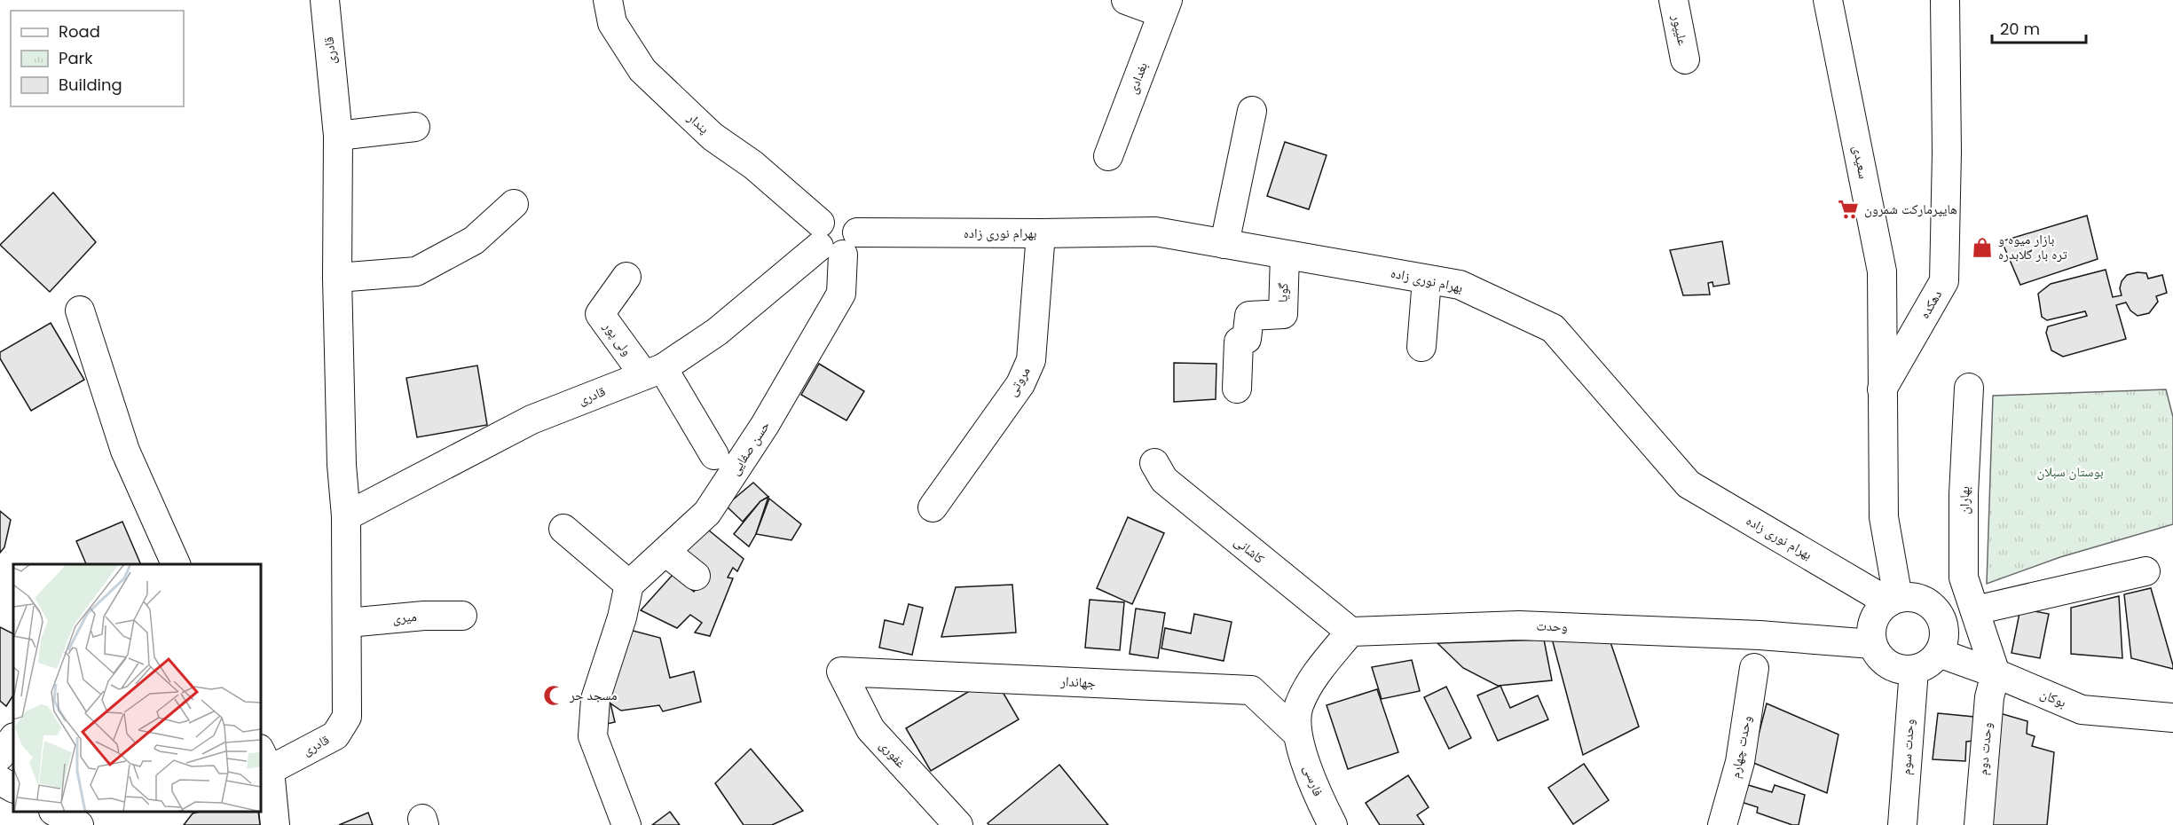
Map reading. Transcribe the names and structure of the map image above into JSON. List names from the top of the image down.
{
  "streets": {
    "street": [
      "علیپور",
      "قادری",
      "بغدادی",
      "پندار",
      "سعیدی",
      "بهرام نوری زاده",
      "گویا",
      "دهکده",
      "ولی پور",
      "مروتی",
      "حسن صفایی",
      "بهاران",
      "کاشانی",
      "میری",
      "وحدت",
      "جهاندار",
      "بوکان",
      "وحدت چهارم",
      "وحدت سوم",
      "وحدت دوم",
      "غفوری",
      "فارسی"
    ]
  },
  "crossings": [
    ["قادری", "پندار"],
    ["قادری", "بهرام نوری زاده"],
    ["قادری", "ولی پور"],
    ["قادری", "حسن صفایی"],
    ["قادری", "میری"],
    ["پندار", "بهرام نوری زاده"],
    ["پندار", "حسن صفایی"],
    ["سعیدی", "دهکده"],
    ["بهرام نوری زاده", "گویا"],
    ["بهرام نوری زاده", "مروتی"],
    ["بهرام نوری زاده", "حسن صفایی"],
    ["بهرام نوری زاده", "وحدت"],
    ["بهرام نوری زاده", "بوکان"],
    ["بهرام نوری زاده", "وحدت سوم"],
    ["بهاران", "بوکان"],
    ["بهاران", "وحدت دوم"],
    ["کاشانی", "وحدت"],
    ["وحدت", "بوکان"],
    ["وحدت", "وحدت سوم"],
    ["جهاندار", "غفوری"],
    ["جهاندار", "فارسی"],
    ["بوکان", "وحدت سوم"],
    ["بوکان", "وحدت دوم"]
  ],
  "parks": ["بوستان سبلان"],
  "places": {
    "supermarket": ["هایپرمارکت شمرون"],
    "shop": ["بازار میوه و تره بار گلابدره"],
    "mosque": ["مسجد حر"]
  },
  "legend": ["Road", "Park", "Building"],
  "scale_bar": "20 m"
}
